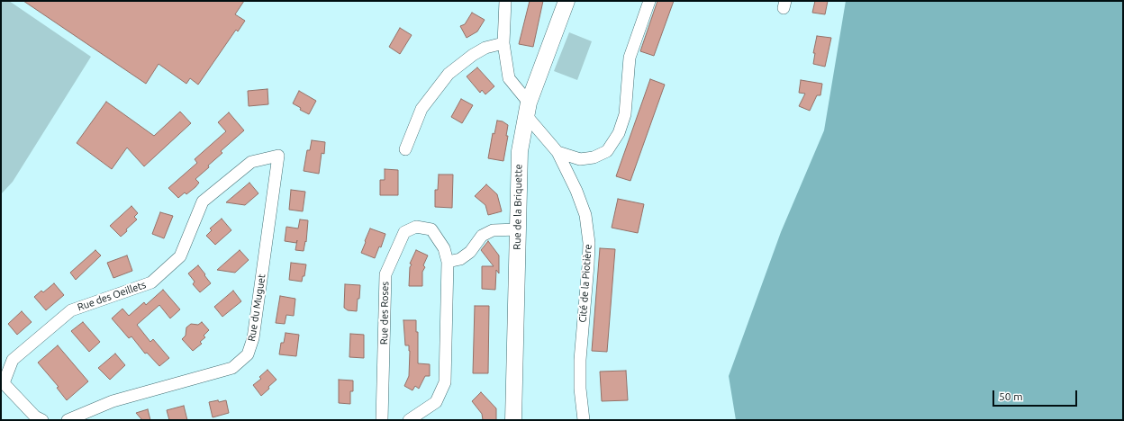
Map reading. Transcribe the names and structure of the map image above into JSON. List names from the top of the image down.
{
  "streets": {
    "main road": ["Rue de la Briquette"],
    "street": [
      "Cité de la Piotière",
      "Rue des Oeillets",
      "Rue du Muguet",
      "Rue des Roses"
    ]
  },
  "crossings": [
    ["Rue de la Briquette", "Cité de la Piotière"],
    ["Rue des Oeillets", "Rue du Muguet"]
  ],
  "scale_bar": "50 m"
}
